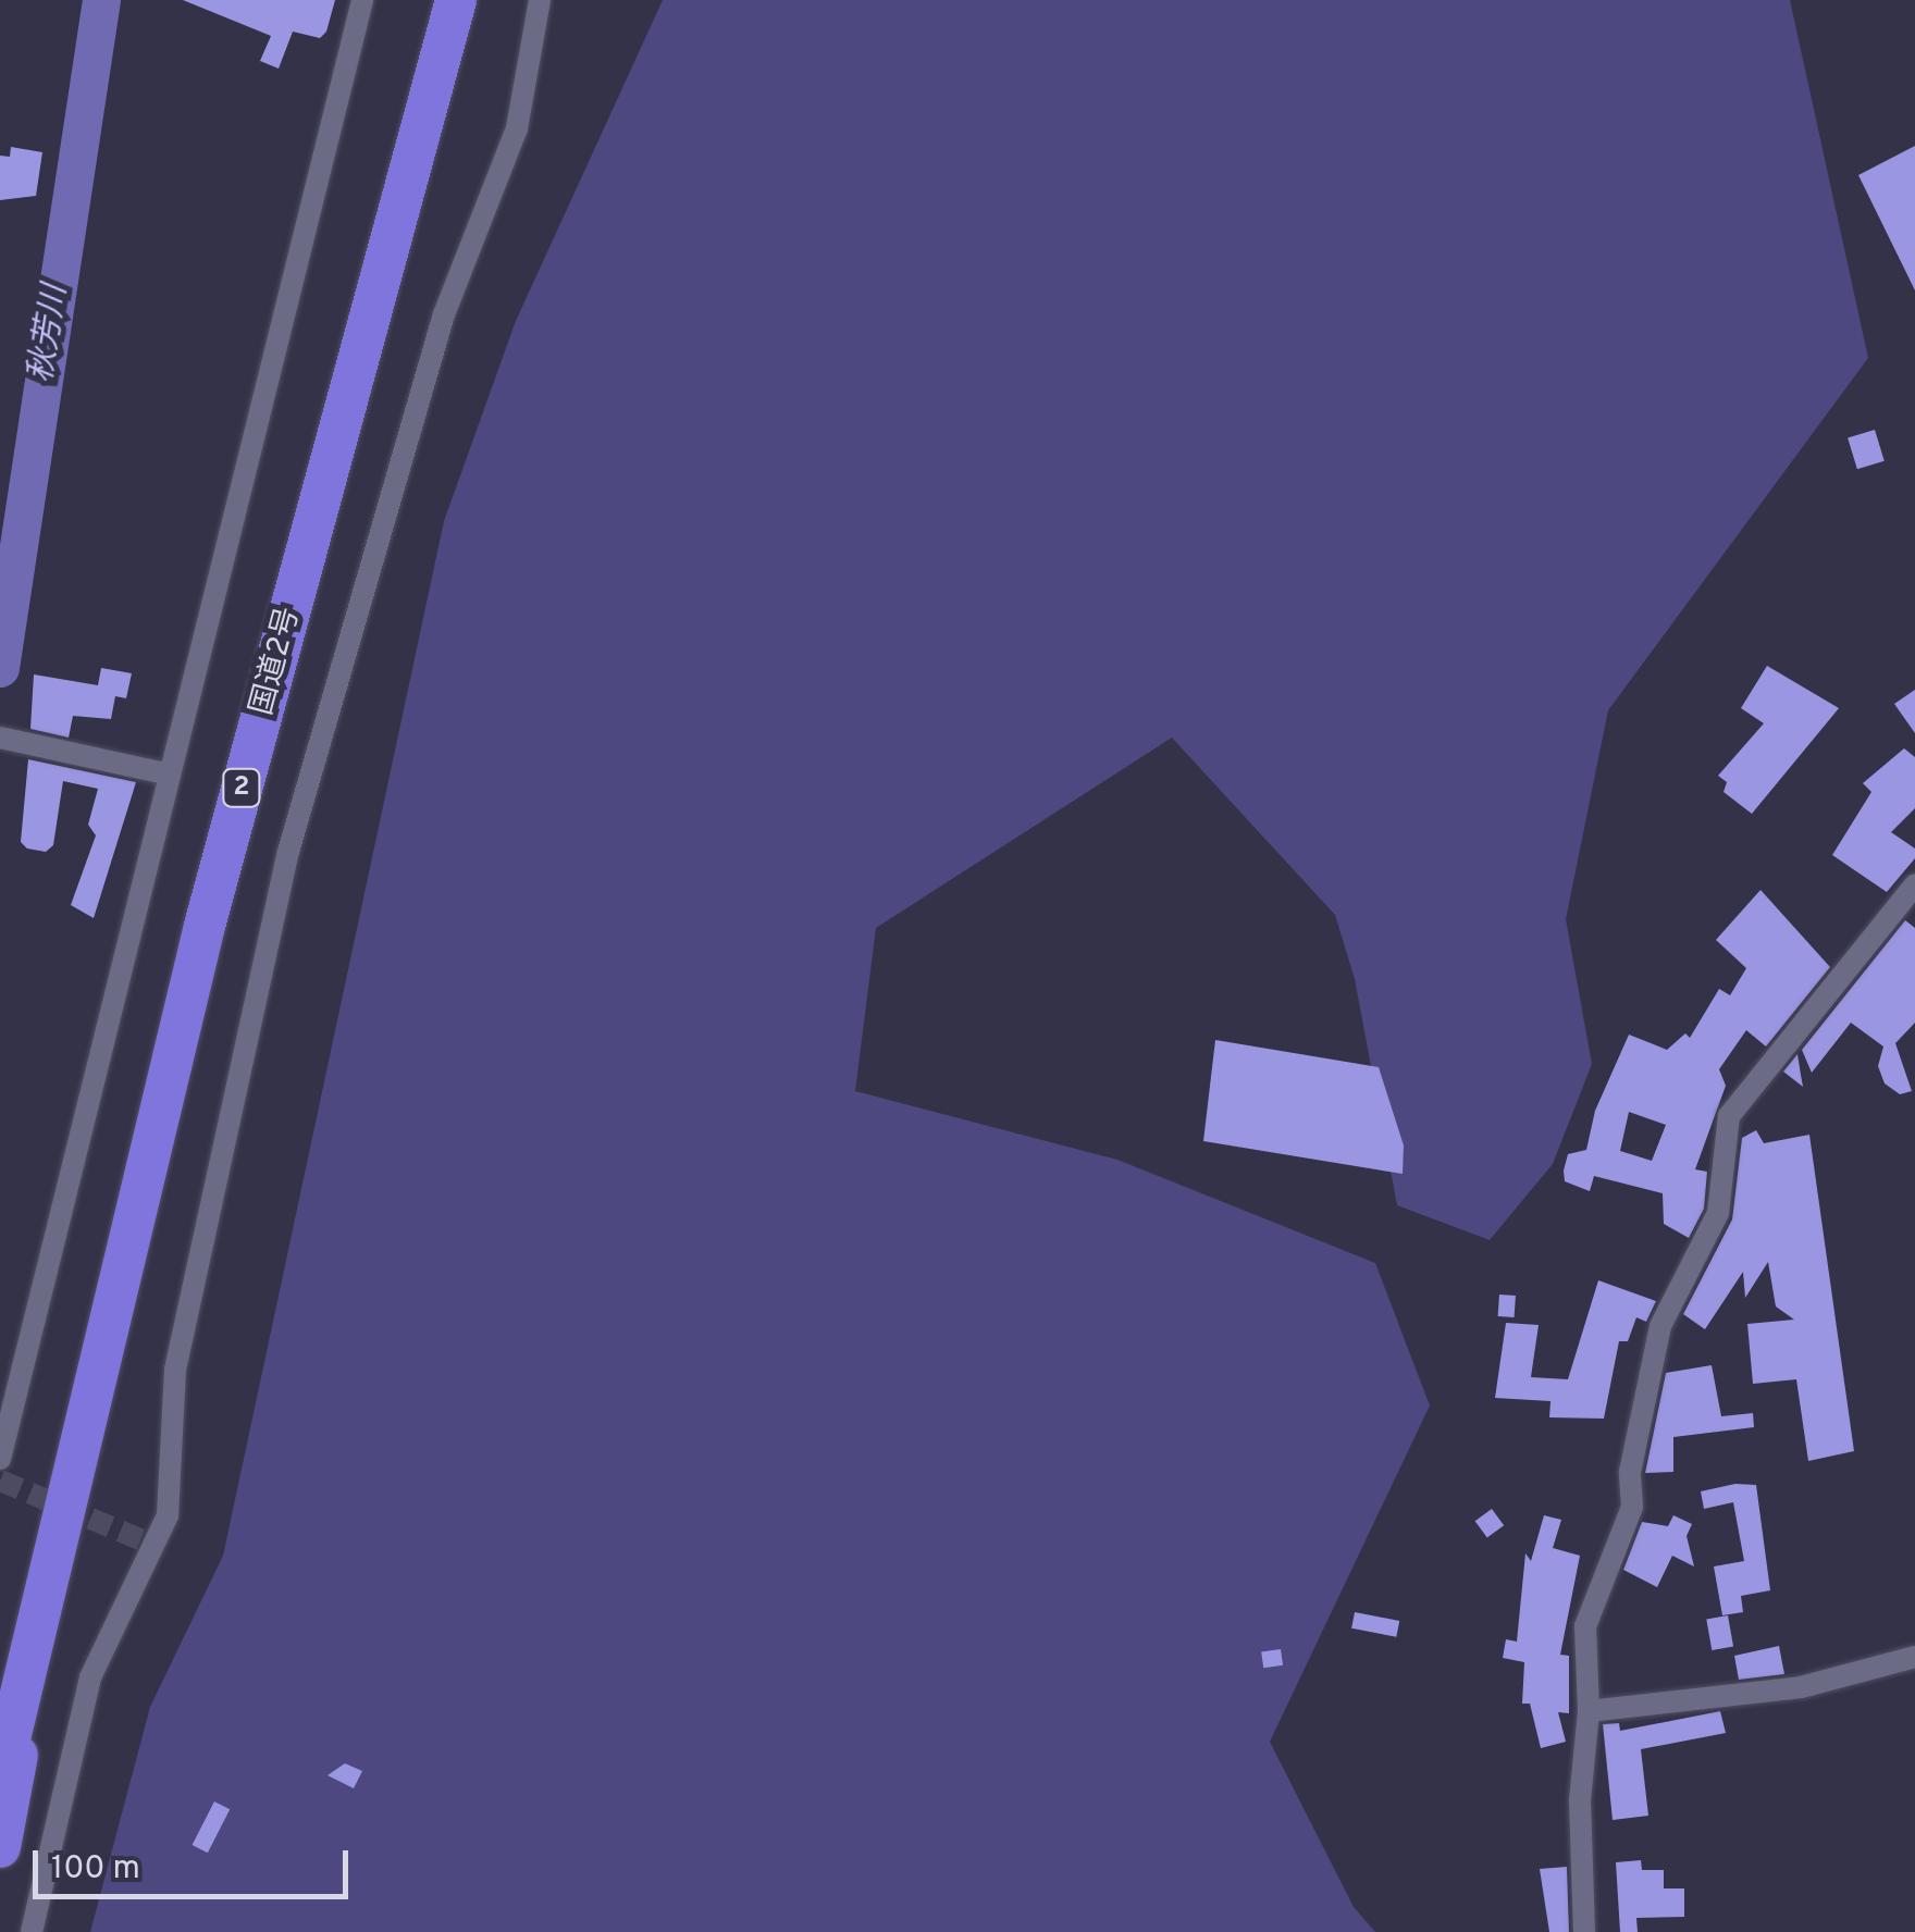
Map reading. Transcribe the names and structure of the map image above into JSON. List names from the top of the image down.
{
  "streets": {
    "highway": ["国道2号", "2"]
  },
  "water": ["秋芳川"],
  "scale_bar": "100 m"
}
